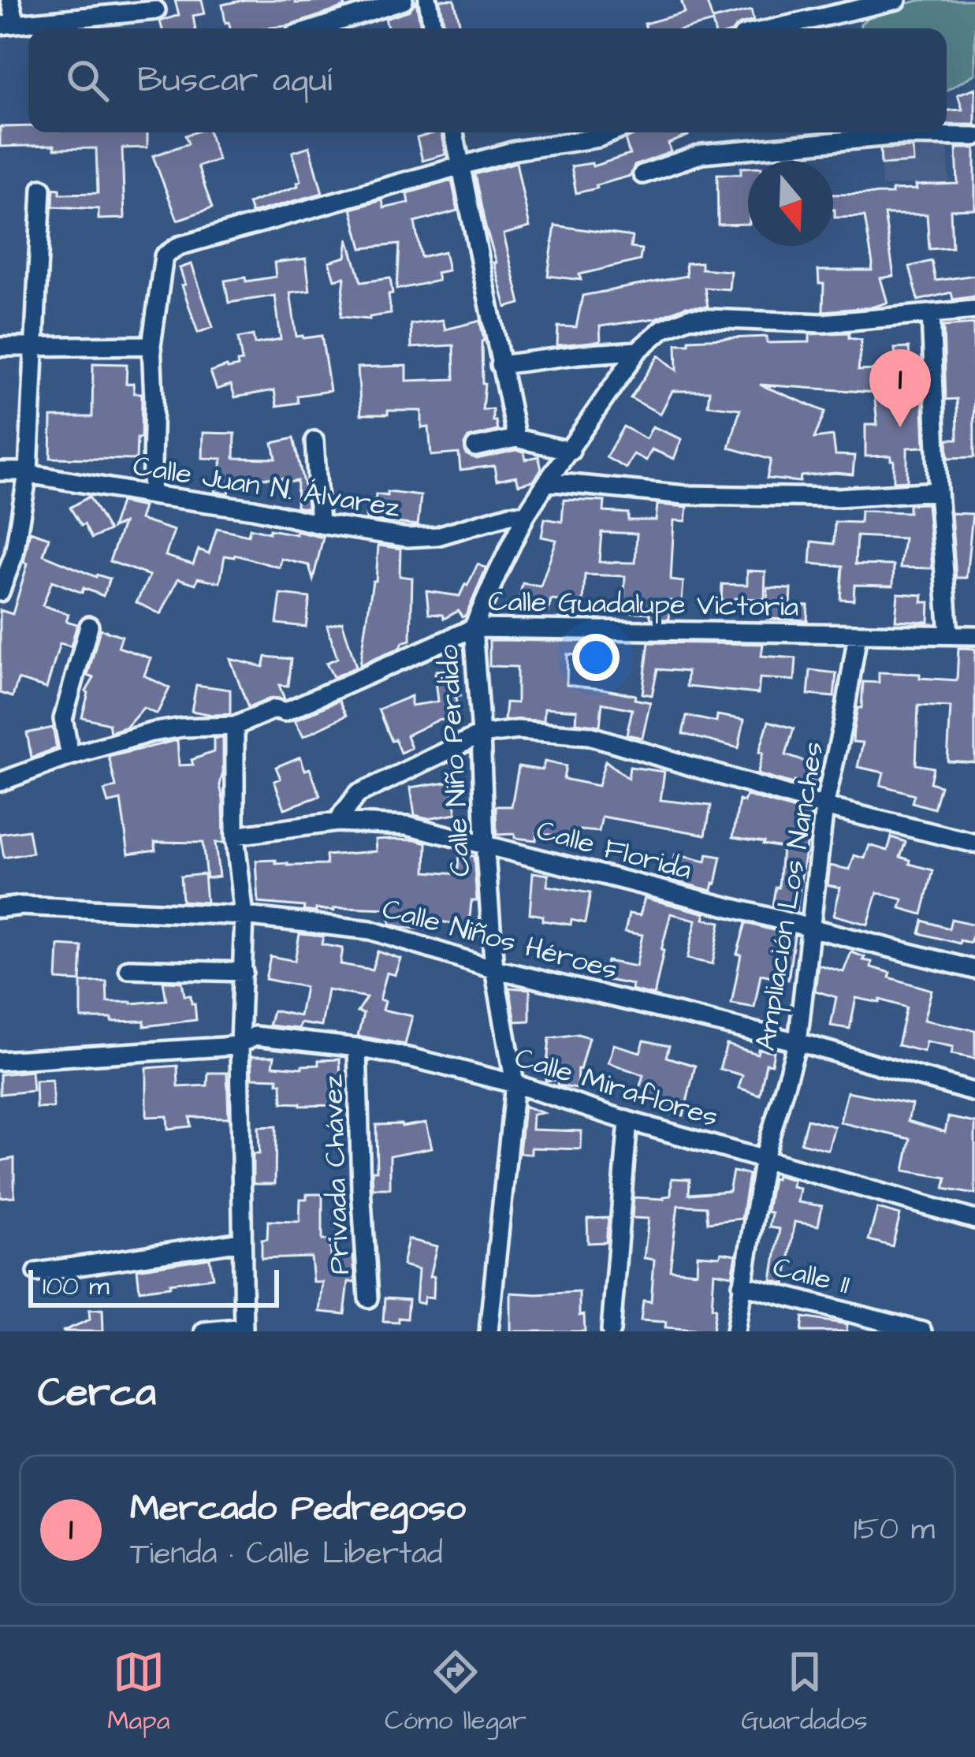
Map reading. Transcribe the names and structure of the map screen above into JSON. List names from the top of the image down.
{
  "streets": {
    "street": [
      "Calle Juan N. Álvarez",
      "Calle Guadalupe Victoria",
      "Calle Niño Perdido",
      "Calle Florida",
      "Ampliación Los Nanches",
      "Calle Niños Héroes",
      "Calle Miraflores",
      "Privada Chávez",
      "Calle 11"
    ]
  },
  "crossings": [
    ["Calle Juan N. Álvarez", "Calle Niño Perdido"],
    ["Calle Guadalupe Victoria", "Calle Niño Perdido"],
    ["Calle Guadalupe Victoria", "Ampliación Los Nanches"],
    ["Calle Niño Perdido", "Calle Florida"],
    ["Calle Niño Perdido", "Calle Niños Héroes"],
    ["Calle Niño Perdido", "Calle Miraflores"],
    ["Calle Florida", "Ampliación Los Nanches"],
    ["Ampliación Los Nanches", "Calle Niños Héroes"],
    ["Ampliación Los Nanches", "Calle Miraflores"],
    ["Ampliación Los Nanches", "Calle 11"],
    ["Calle Miraflores", "Privada Chávez"]
  ],
  "scale_bar": "100 m",
  "north": "bottom",
  "page": {
    "search": "Buscar aquí",
    "pins": "1",
    "scale": "100 m",
    "heading": "Cerca",
    "list": [
      {
        "mark": "1",
        "name": "Mercado Pedregoso",
        "note": "Tienda · Calle Libertad",
        "value": "150 m"
      }
    ],
    "nav": ["Mapa", "Cómo llegar", "Guardados"]
  }
}
